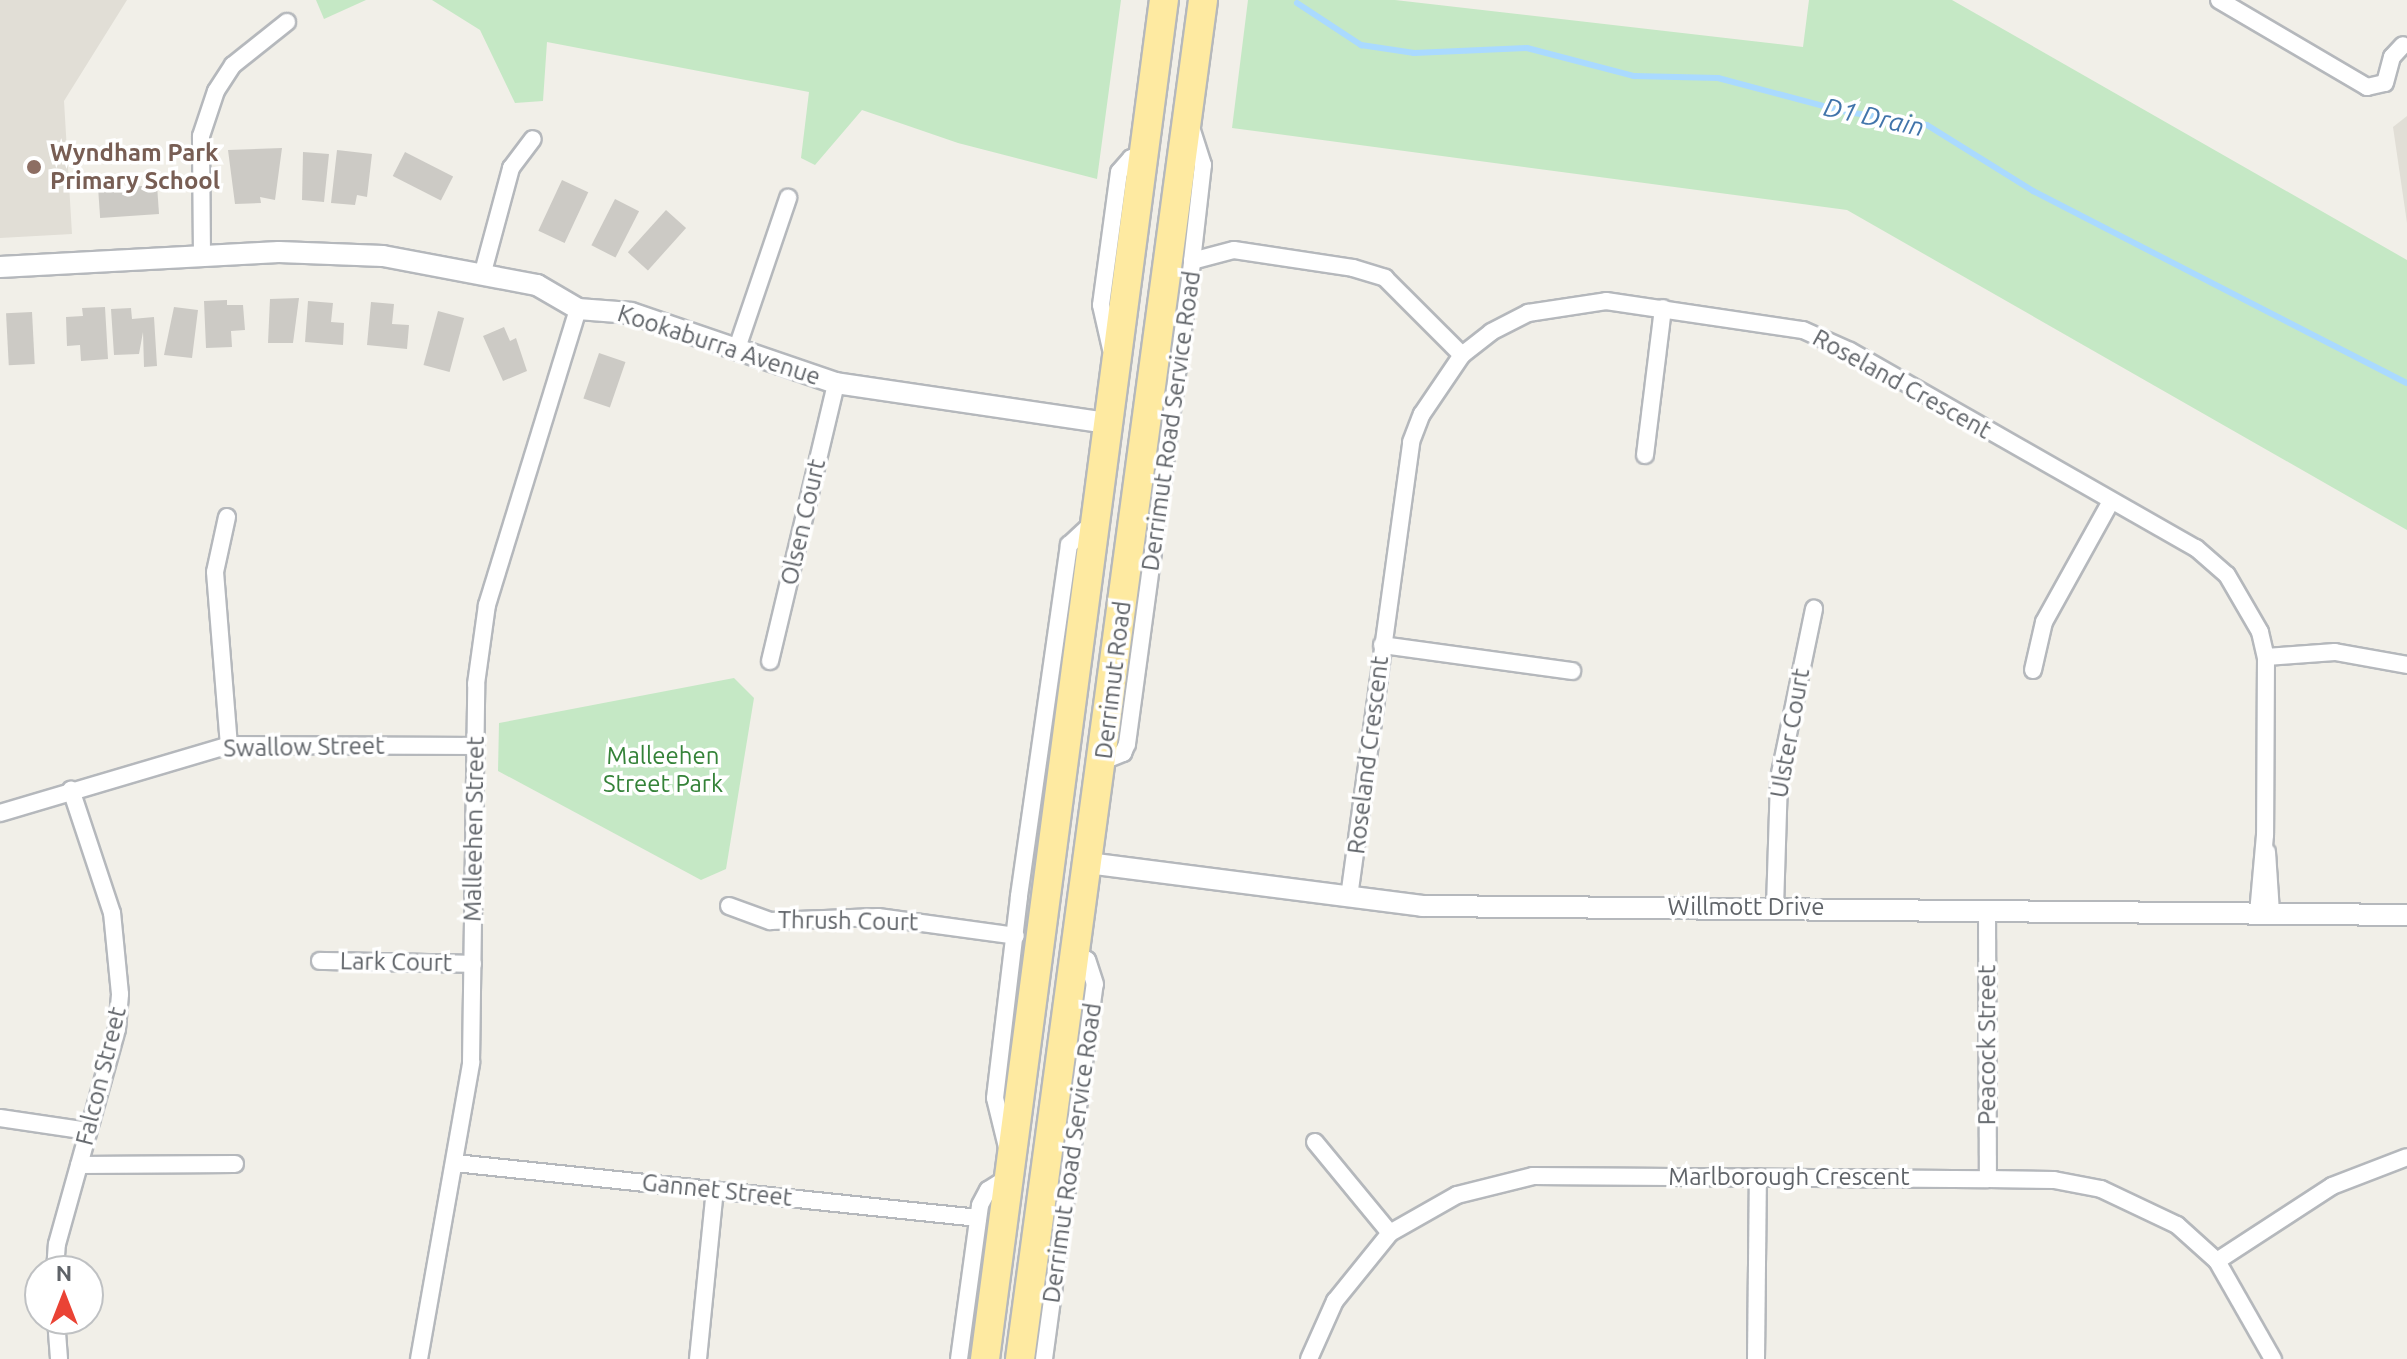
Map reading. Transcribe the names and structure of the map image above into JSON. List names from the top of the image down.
{
  "streets": {
    "highway": ["Derrimut Road"],
    "street": [
      "Kookaburra Avenue",
      "Roseland Crescent",
      "Derrimut Road Service Road",
      "Olsen Court",
      "Ulster Court",
      "Swallow Street",
      "Malleehen Street",
      "Willmott Drive",
      "Thrush Court",
      "Lark Court",
      "Peacock Street",
      "Falcon Street",
      "Marlborough Crescent",
      "Gannet Street"
    ]
  },
  "crossings": [
    ["Kookaburra Avenue", "Olsen Court"],
    ["Kookaburra Avenue", "Derrimut Road"],
    ["Kookaburra Avenue", "Malleehen Street"],
    ["Roseland Crescent", "Willmott Drive"],
    ["Derrimut Road Service Road", "Derrimut Road"],
    ["Derrimut Road", "Willmott Drive"],
    ["Derrimut Road", "Gannet Street"],
    ["Ulster Court", "Willmott Drive"],
    ["Swallow Street", "Malleehen Street"],
    ["Swallow Street", "Falcon Street"],
    ["Malleehen Street", "Lark Court"],
    ["Malleehen Street", "Gannet Street"],
    ["Willmott Drive", "Peacock Street"],
    ["Peacock Street", "Marlborough Crescent"]
  ],
  "water": ["D1 Drain"],
  "parks": ["Malleehen Street Park"],
  "places": ["Wyndham Park Primary School"],
  "north": "top"
}
